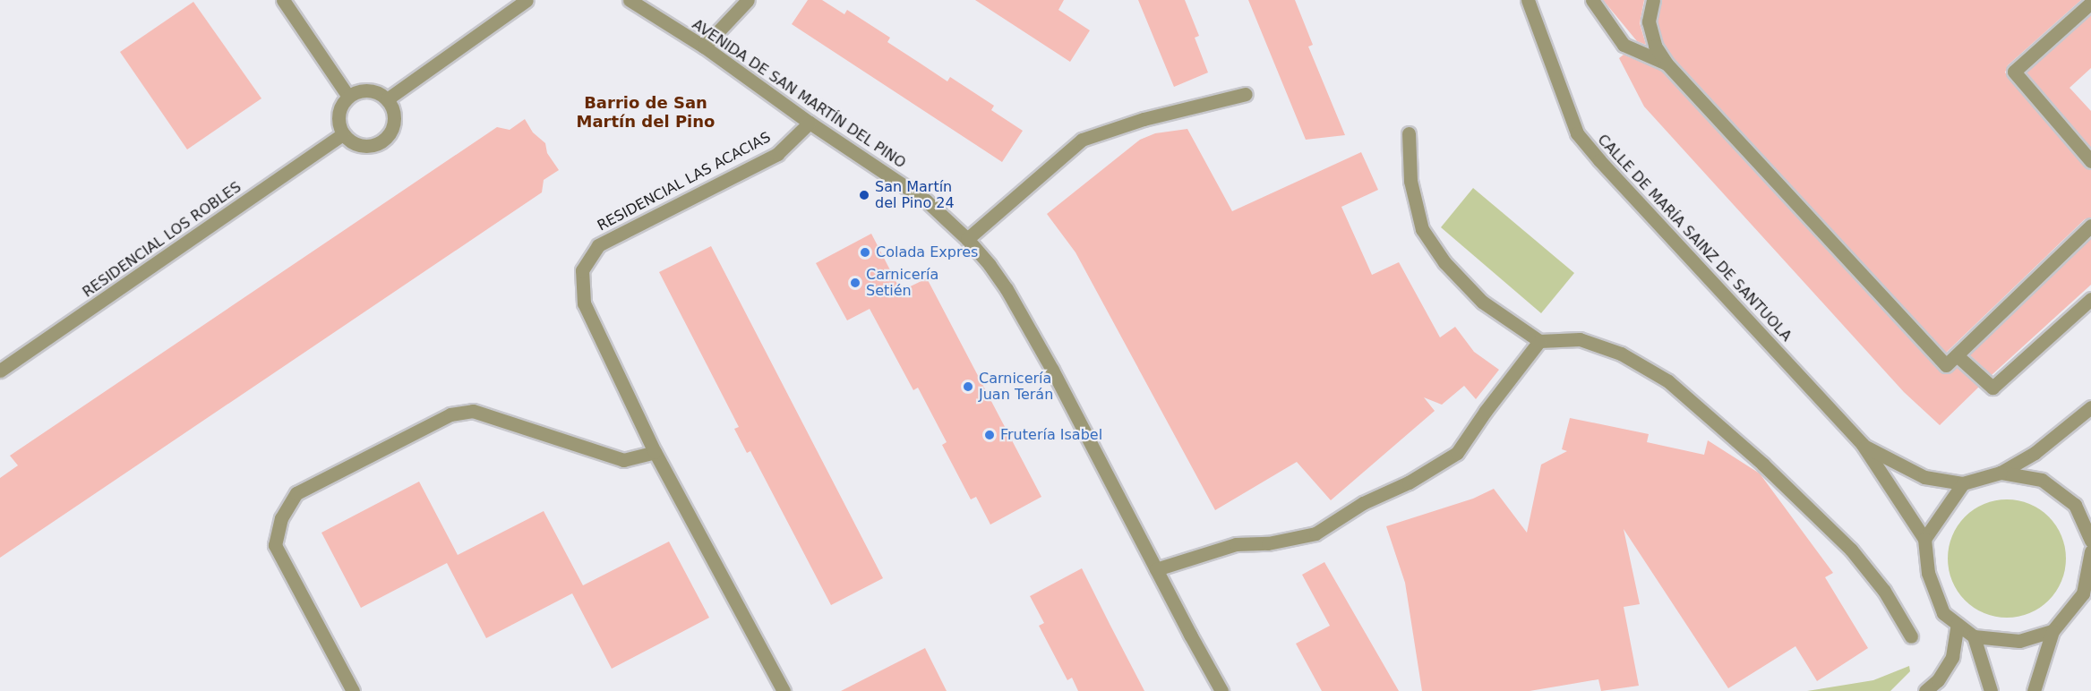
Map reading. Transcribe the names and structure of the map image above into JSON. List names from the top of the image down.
{
  "streets": {
    "street": [
      "AVENIDA DE SAN MARTÍN DEL PINO",
      "RESIDENCIAL LAS ACACIAS",
      "CALLE DE MARÍA SAINZ DE SANTUOLA",
      "RESIDENCIAL LOS ROBLES"
    ]
  },
  "crossings": [
    ["AVENIDA DE SAN MARTÍN DEL PINO", "RESIDENCIAL LAS ACACIAS"]
  ],
  "districts": ["Barrio de San Martín del Pino"],
  "places": [
    "San Martín del Pino 24",
    "Colada Expres",
    "Carnicería Setién",
    "Carnicería Juan Terán",
    "Frutería Isabel"
  ]
}
